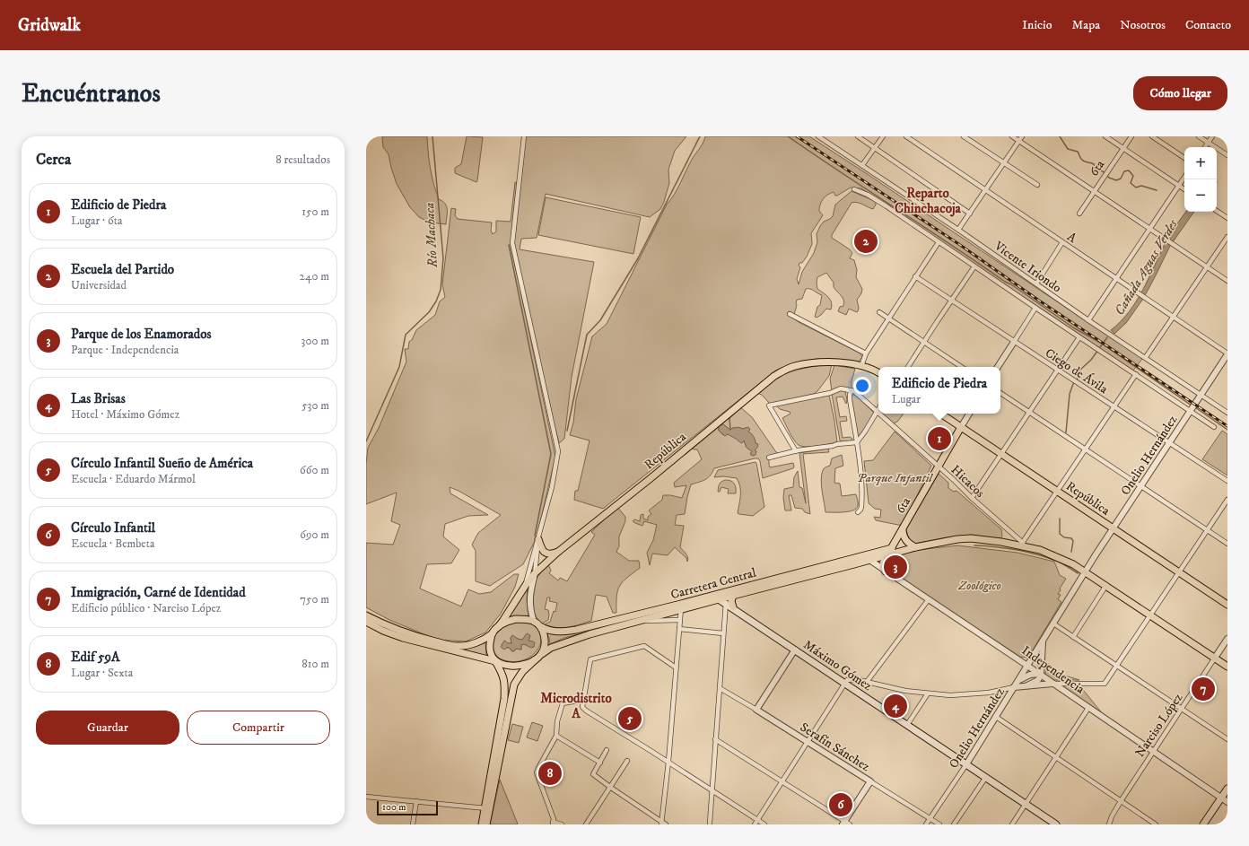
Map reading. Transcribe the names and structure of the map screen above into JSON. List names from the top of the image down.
{
  "streets": {
    "main road": [
      "6ta",
      "República",
      "Carretera Central",
      "Máximo Gómez"
    ],
    "street": [
      "A",
      "Vicente Iriondo",
      "Ciego de Ávila",
      "Onelio Hernández",
      "Hicacos",
      "Independencia",
      "Narciso López",
      "Serafín Sánchez"
    ]
  },
  "crossings": [
    ["6ta", "República"],
    ["6ta", "Hicacos"],
    ["6ta", "Carretera Central"],
    ["A", "Onelio Hernández"],
    ["Vicente Iriondo", "Onelio Hernández"],
    ["Ciego de Ávila", "Onelio Hernández"],
    ["República", "Onelio Hernández"],
    ["República", "Carretera Central"],
    ["Onelio Hernández", "Carretera Central"],
    ["Onelio Hernández", "Máximo Gómez"],
    ["Onelio Hernández", "Independencia"],
    ["Onelio Hernández", "Serafín Sánchez"],
    ["Hicacos", "Carretera Central"],
    ["Carretera Central", "Máximo Gómez"],
    ["Carretera Central", "Independencia"],
    ["Carretera Central", "Narciso López"],
    ["Independencia", "Narciso López"]
  ],
  "districts": ["Reparto Chinchacoja", "Microdistrito A"],
  "water": ["Río Machaca", "Cañada Aguas Verdes"],
  "parks": ["Parque Infantil", "Zoológico"],
  "scale_bar": "100 m",
  "page": {
    "header": "Gridwalk",
    "nav": [
      "Inicio",
      "Mapa",
      "Nosotros",
      "Contacto"
    ],
    "buttons": [
      "Cómo llegar",
      ["Guardar", "Compartir"]
    ],
    "title": "Encuéntranos",
    "heading": ["Cerca", "8 resultados"],
    "map_buttons": ["+", "−"],
    "list": [
      {
        "mark": "1",
        "name": "Edificio de Piedra",
        "note": "Lugar · 6ta",
        "value": "150 m"
      },
      {
        "mark": "2",
        "name": "Escuela del Partido",
        "note": "Universidad",
        "value": "240 m"
      },
      {
        "mark": "3",
        "name": "Parque de los Enamorados",
        "note": "Parque · Independencia",
        "value": "300 m"
      },
      {
        "mark": "4",
        "name": "Las Brisas",
        "note": "Hotel · Máximo Gómez",
        "value": "530 m"
      },
      {
        "mark": "5",
        "name": "Círculo Infantil Sueño de América",
        "note": "Escuela · Eduardo Mármol",
        "value": "660 m"
      },
      {
        "mark": "6",
        "name": "Círculo Infantil",
        "note": "Escuela · Bembeta",
        "value": "690 m"
      },
      {
        "mark": "7",
        "name": "Inmigración, Carné de Identidad",
        "note": "Edificio público · Narciso López",
        "value": "750 m"
      },
      {
        "mark": "8",
        "name": "Edif 59A",
        "note": "Lugar · Sexta",
        "value": "810 m"
      }
    ],
    "pins": [
      "2",
      "1",
      "3",
      "7",
      "4",
      "5",
      "8",
      "6"
    ],
    "popup": ["Edificio de Piedra", "Lugar"],
    "scale": "100 m"
  }
}
